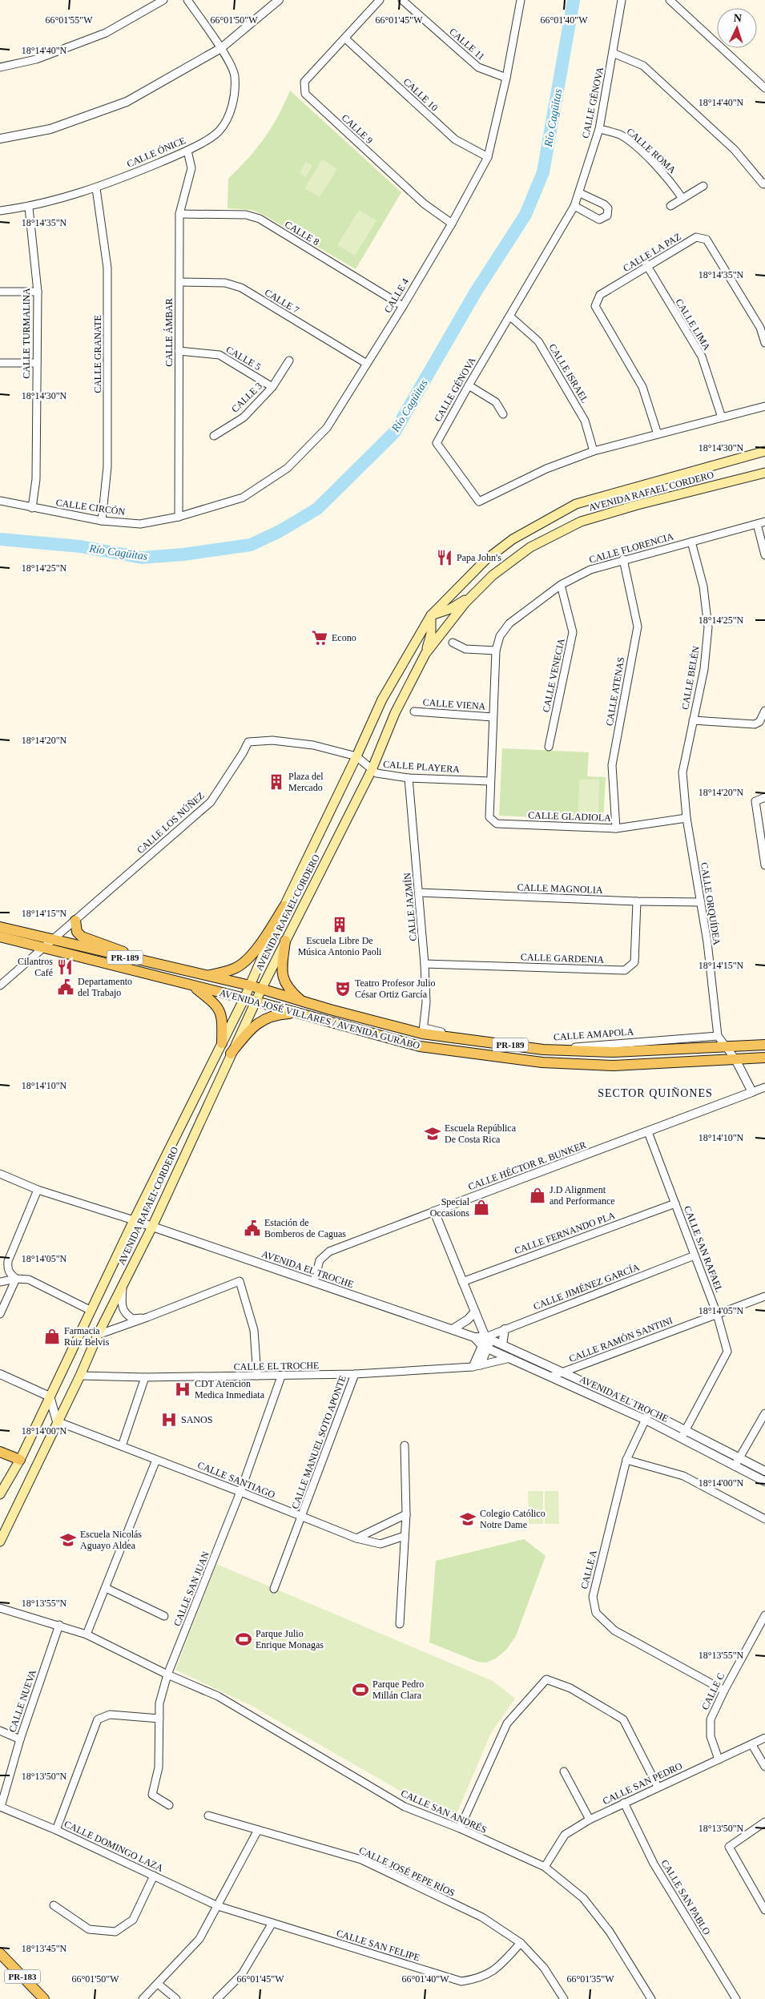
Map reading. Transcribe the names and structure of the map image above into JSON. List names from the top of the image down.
{
  "streets": {
    "main road": [
      "AVENIDA RAFAEL CORDERO",
      "PR-189",
      "AVENIDA JOSÉ VILLARES / AVENIDA GURABO",
      "PR-183"
    ],
    "street": [
      "CALLE 11",
      "CALLE 10",
      "CALLE GÉNOVA",
      "CALLE 9",
      "CALLE ROMA",
      "CALLE ÓNICE",
      "CALLE 8",
      "CALLE LA PAZ",
      "CALLE 4",
      "CALLE 7",
      "CALLE LIMA",
      "CALLE ÁMBAR",
      "CALLE TURMALINA",
      "CALLE GRANATE",
      "CALLE 5",
      "CALLE ISRAEL",
      "CALLE 3",
      "CALLE CIRCÓN",
      "CALLE FLORENCIA",
      "CALLE VENECIA",
      "CALLE BELÉN",
      "CALLE ATENAS",
      "CALLE VIENA",
      "CALLE PLAYERA",
      "CALLE GLADIOLA",
      "CALLE LOS NÚÑEZ",
      "CALLE MAGNOLIA",
      "CALLE ORQUÍDEA",
      "CALLE JAZMÍN",
      "CALLE GARDENIA",
      "CALLE AMAPOLA",
      "CALLE HÉCTOR R. BUNKER",
      "CALLE FERNANDO PLA",
      "CALLE SAN RAFAEL",
      "AVENIDA EL TROCHE",
      "CALLE JIMÉNEZ GARCÍA",
      "CALLE RAMÓN SANTINI",
      "CALLE EL TROCHE",
      "CALLE MANUEL SOTO APONTE",
      "CALLE SANTIAGO",
      "CALLE A",
      "CALLE SAN JUAN",
      "CALLE C",
      "CALLE NUEVA",
      "CALLE SAN PEDRO",
      "CALLE SAN ANDRÉS",
      "CALLE DOMINGO LAZA",
      "CALLE JOSÉ PEPE RÍOS",
      "CALLE SAN PABLO",
      "CALLE SAN FELIPE"
    ]
  },
  "crossings": [
    ["CALLE 11", "CALLE 4"],
    ["CALLE 10", "CALLE 9"],
    ["CALLE 10", "CALLE 4"],
    ["CALLE GÉNOVA", "CALLE ROMA"],
    ["CALLE GÉNOVA", "CALLE LA PAZ"],
    ["CALLE GÉNOVA", "CALLE LIMA"],
    ["CALLE GÉNOVA", "CALLE ISRAEL"],
    ["CALLE 9", "CALLE 4"],
    ["CALLE ÓNICE", "CALLE ÁMBAR"],
    ["CALLE ÓNICE", "CALLE TURMALINA"],
    ["CALLE ÓNICE", "CALLE GRANATE"],
    ["CALLE 8", "CALLE 4"],
    ["CALLE 8", "CALLE ÁMBAR"],
    ["CALLE LA PAZ", "CALLE LIMA"],
    ["CALLE 4", "CALLE 7"],
    ["CALLE 4", "CALLE ÁMBAR"],
    ["CALLE 4", "CALLE CIRCÓN"],
    ["CALLE 7", "CALLE ÁMBAR"],
    ["CALLE ÁMBAR", "CALLE 5"],
    ["CALLE ÁMBAR", "CALLE CIRCÓN"],
    ["CALLE TURMALINA", "CALLE CIRCÓN"],
    ["CALLE GRANATE", "CALLE CIRCÓN"],
    ["CALLE 5", "CALLE 3"],
    ["AVENIDA RAFAEL CORDERO", "CALLE PLAYERA"],
    ["AVENIDA RAFAEL CORDERO", "CALLE LOS NÚÑEZ"],
    ["AVENIDA RAFAEL CORDERO", "AVENIDA JOSÉ VILLARES / AVENIDA GURABO"],
    ["AVENIDA RAFAEL CORDERO", "AVENIDA EL TROCHE"],
    ["AVENIDA RAFAEL CORDERO", "CALLE EL TROCHE"],
    ["AVENIDA RAFAEL CORDERO", "CALLE SANTIAGO"],
    ["CALLE FLORENCIA", "CALLE VENECIA"],
    ["CALLE FLORENCIA", "CALLE BELÉN"],
    ["CALLE FLORENCIA", "CALLE ATENAS"],
    ["CALLE FLORENCIA", "CALLE VIENA"],
    ["CALLE FLORENCIA", "CALLE PLAYERA"],
    ["CALLE FLORENCIA", "CALLE GLADIOLA"],
    ["CALLE BELÉN", "CALLE GLADIOLA"],
    ["CALLE BELÉN", "CALLE ORQUÍDEA"],
    ["CALLE ATENAS", "CALLE GLADIOLA"],
    ["CALLE PLAYERA", "CALLE GLADIOLA"],
    ["CALLE PLAYERA", "CALLE LOS NÚÑEZ"],
    ["CALLE PLAYERA", "CALLE JAZMÍN"],
    ["CALLE GLADIOLA", "CALLE ORQUÍDEA"],
    ["CALLE LOS NÚÑEZ", "AVENIDA JOSÉ VILLARES / AVENIDA GURABO"],
    ["CALLE MAGNOLIA", "CALLE ORQUÍDEA"],
    ["CALLE MAGNOLIA", "CALLE JAZMÍN"],
    ["CALLE MAGNOLIA", "CALLE GARDENIA"],
    ["CALLE ORQUÍDEA", "CALLE AMAPOLA"],
    ["CALLE JAZMÍN", "CALLE GARDENIA"],
    ["CALLE JAZMÍN", "AVENIDA JOSÉ VILLARES / AVENIDA GURABO"],
    ["CALLE JAZMÍN", "CALLE AMAPOLA"],
    ["AVENIDA JOSÉ VILLARES / AVENIDA GURABO", "CALLE AMAPOLA"],
    ["CALLE HÉCTOR R. BUNKER", "CALLE SAN RAFAEL"],
    ["CALLE HÉCTOR R. BUNKER", "AVENIDA EL TROCHE"],
    ["CALLE FERNANDO PLA", "CALLE SAN RAFAEL"],
    ["CALLE SAN RAFAEL", "AVENIDA EL TROCHE"],
    ["CALLE SAN RAFAEL", "CALLE JIMÉNEZ GARCÍA"],
    ["CALLE SAN RAFAEL", "CALLE RAMÓN SANTINI"],
    ["AVENIDA EL TROCHE", "CALLE JIMÉNEZ GARCÍA"],
    ["AVENIDA EL TROCHE", "CALLE RAMÓN SANTINI"],
    ["AVENIDA EL TROCHE", "CALLE EL TROCHE"],
    ["AVENIDA EL TROCHE", "CALLE A"],
    ["CALLE EL TROCHE", "CALLE MANUEL SOTO APONTE"],
    ["CALLE EL TROCHE", "CALLE SAN JUAN"],
    ["CALLE MANUEL SOTO APONTE", "CALLE SANTIAGO"],
    ["CALLE SANTIAGO", "CALLE SAN JUAN"],
    ["CALLE A", "CALLE C"],
    ["CALLE SAN JUAN", "CALLE SAN ANDRÉS"],
    ["CALLE C", "CALLE SAN PEDRO"],
    ["CALLE NUEVA", "CALLE SAN ANDRÉS"],
    ["CALLE NUEVA", "CALLE DOMINGO LAZA"],
    ["CALLE SAN PEDRO", "CALLE SAN ANDRÉS"],
    ["CALLE SAN PEDRO", "CALLE SAN PABLO"],
    ["CALLE DOMINGO LAZA", "CALLE SAN FELIPE"],
    ["CALLE JOSÉ PEPE RÍOS", "CALLE SAN FELIPE"]
  ],
  "districts": ["SECTOR QUIÑONES"],
  "water": ["Río Cagüitas"],
  "places": {
    "restaurant": ["Papa John's", "Cilantros Café"],
    "supermarket": ["Econo"],
    "building": ["Plaza del Mercado", "Escuela Libre De Música Antonio Paoli"],
    "public building": ["Departamento del Trabajo", "Estación de Bomberos de Caguas"],
    "theatre": ["Teatro Profesor Julio César Ortiz García"],
    "school or university": ["Escuela República De Costa Rica", "Colegio Católico Notre Dame", "Escuela Nicolás Aguayo Aldea"],
    "shop": ["J.D Alignment and Performance", "Special Occasions", "Farmacia Ruiz Belvis"],
    "hospital": ["CDT Atencion Medica Inmediata", "SANOS"],
    "sports": ["Parque Julio Enrique Monagas", "Parque Pedro Millán Clara"]
  },
  "north": "top",
  "coordinates": [
    "66°01'55\"W",
    "66°01'50\"W",
    "66°01'45\"W",
    "66°01'40\"W",
    "18°14'40\"N",
    "18°14'35\"N",
    "18°14'30\"N",
    "18°14'25\"N",
    "18°14'20\"N",
    "18°14'15\"N",
    "18°14'10\"N",
    "18°14'05\"N",
    "18°14'00\"N",
    "18°13'55\"N",
    "18°13'50\"N",
    "18°13'45\"N",
    "66°01'35\"W"
  ]
}
